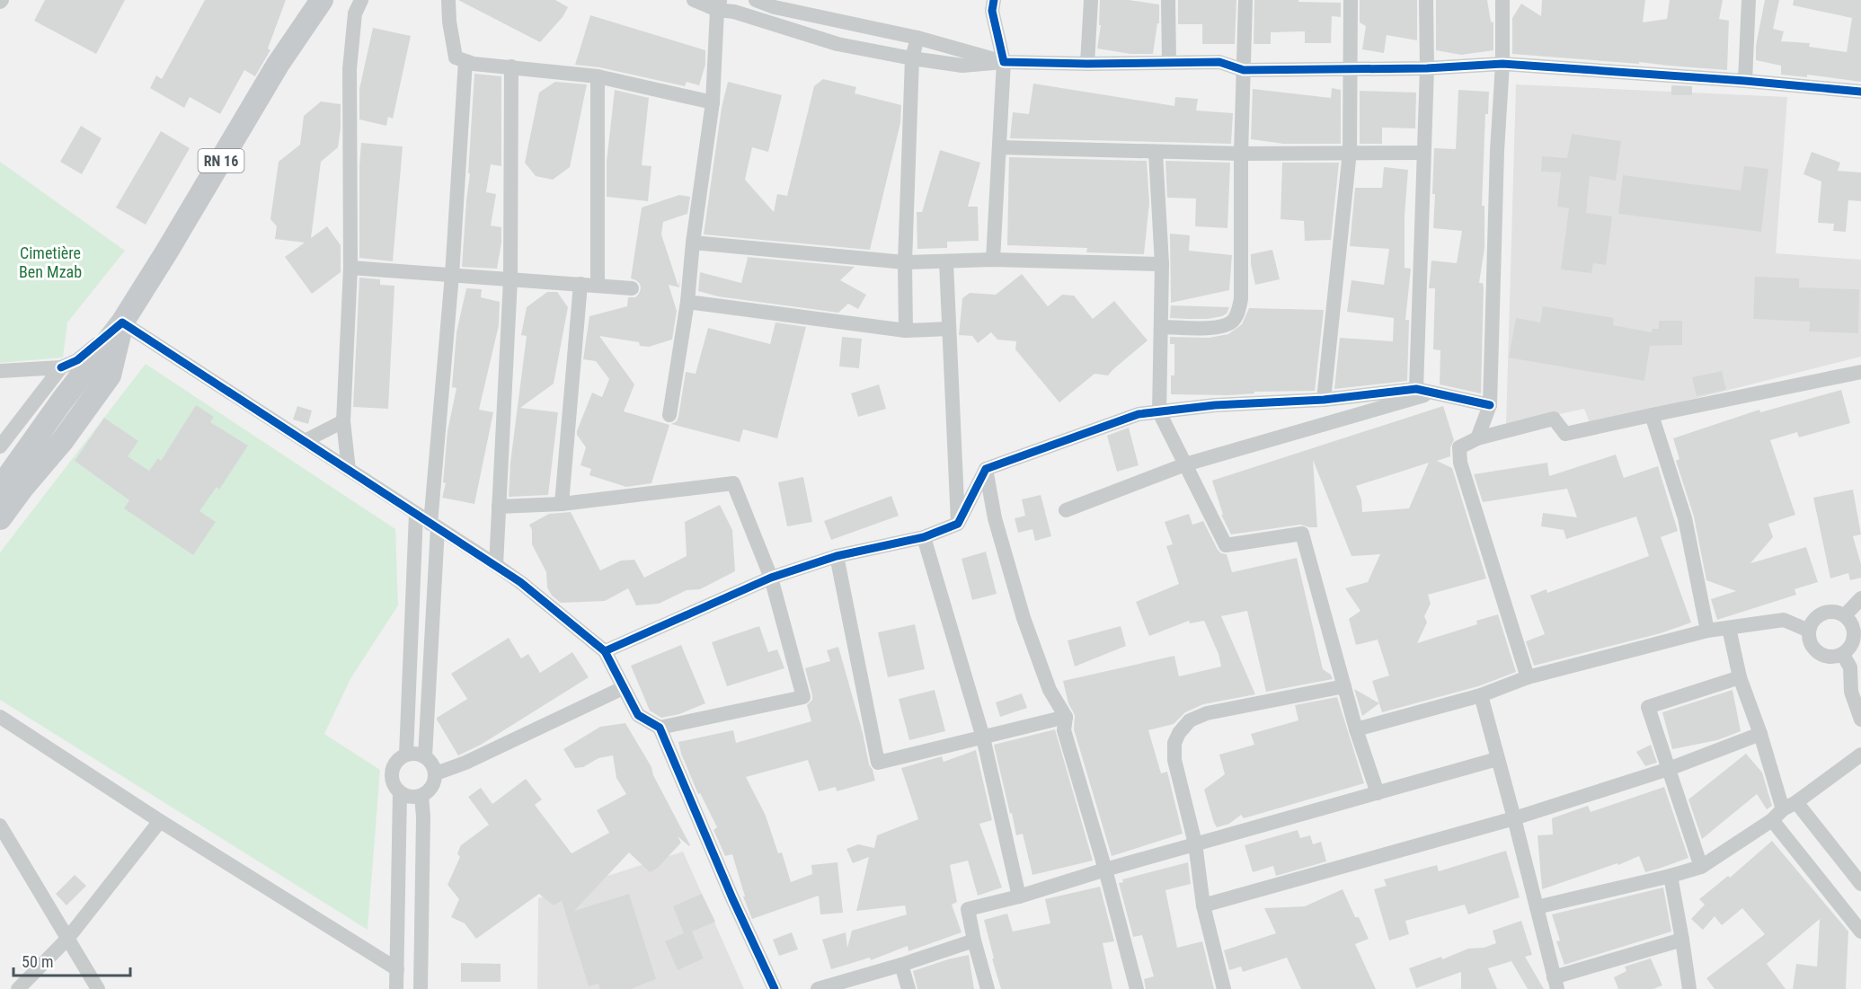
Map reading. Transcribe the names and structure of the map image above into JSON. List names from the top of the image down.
{
  "streets": {
    "main road": ["RN 16"]
  },
  "parks": ["Cimetière Ben Mzab"],
  "scale_bar": "50 m"
}
